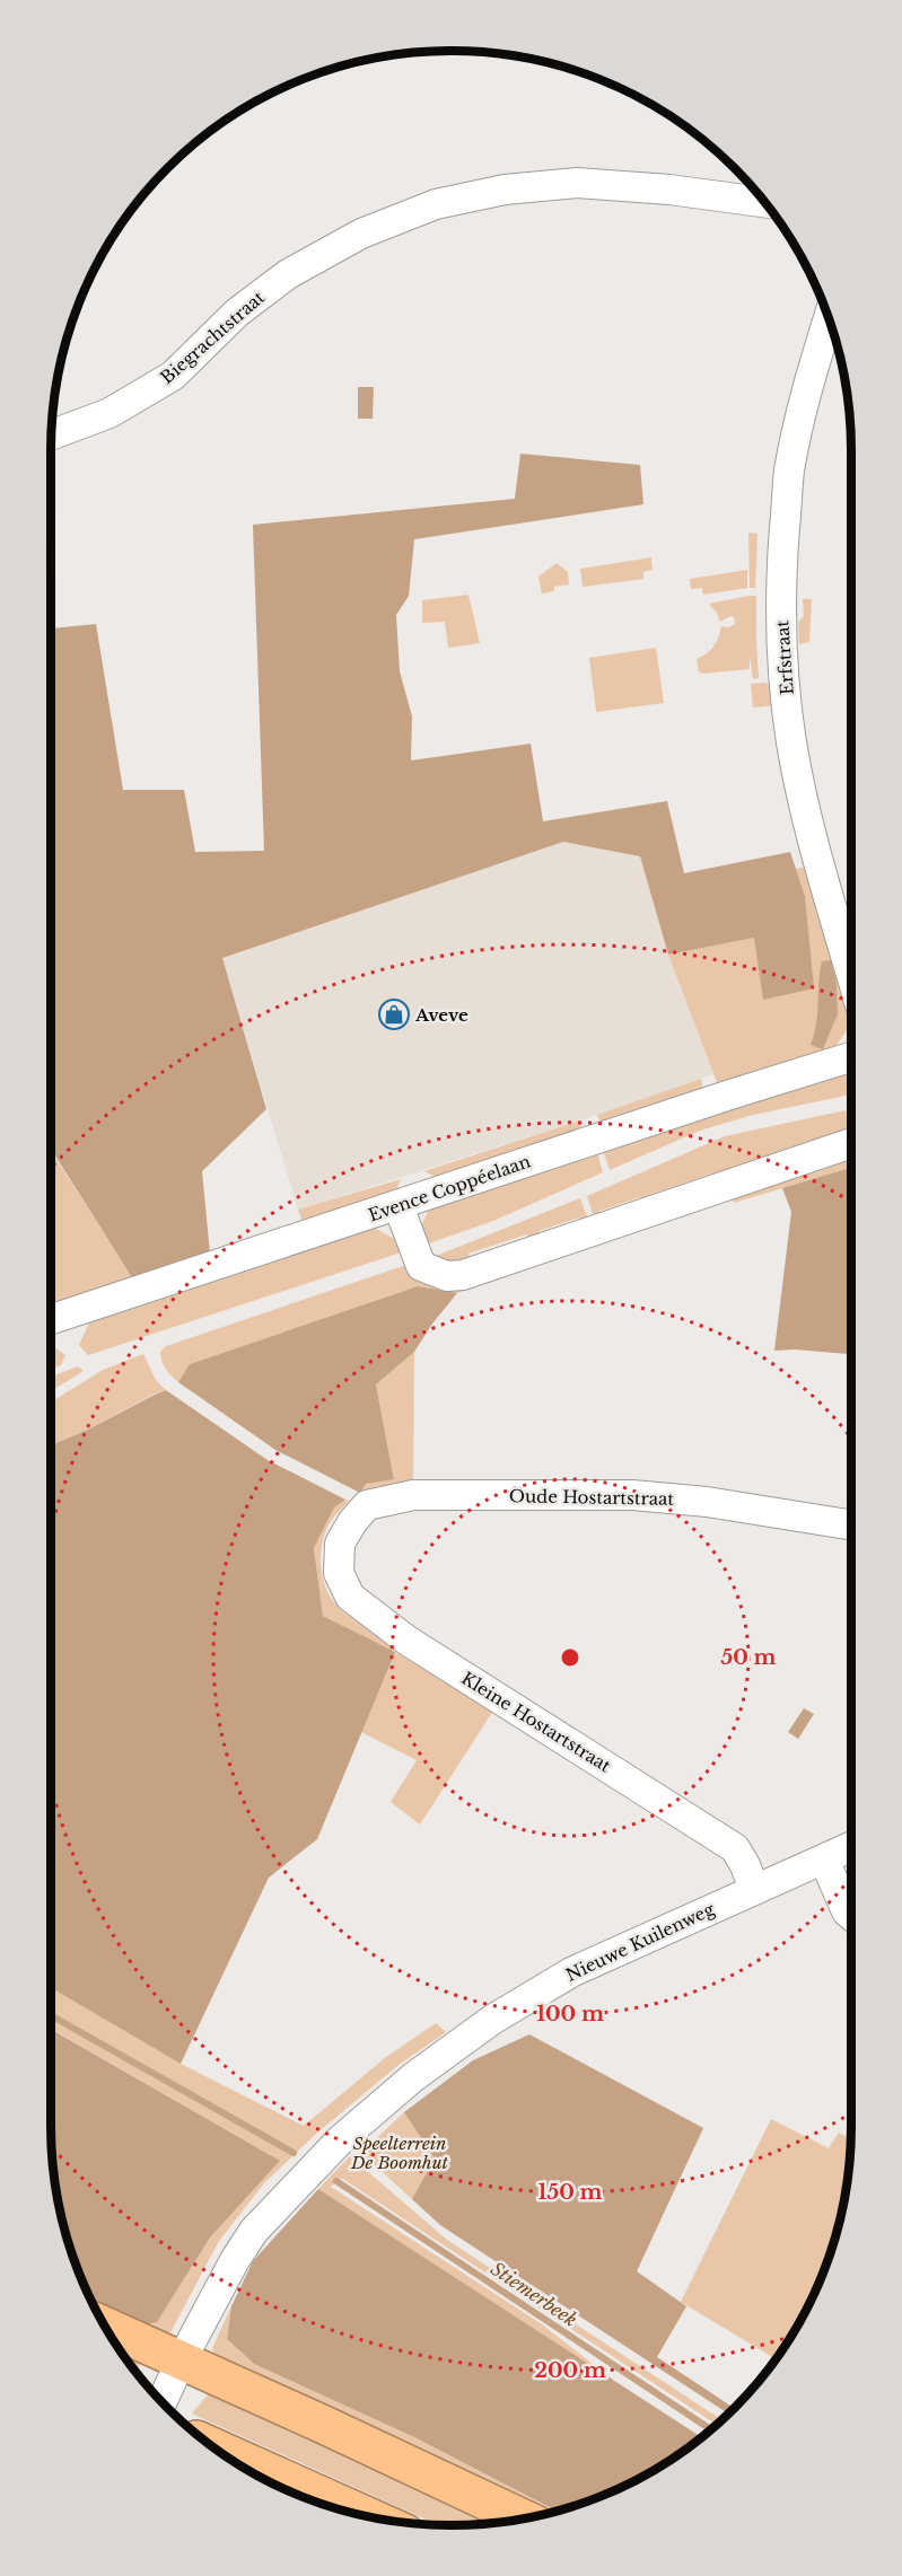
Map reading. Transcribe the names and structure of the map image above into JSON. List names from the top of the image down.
{
  "streets": {
    "street": [
      "Biegrachtstraat",
      "Erfstraat",
      "Evence Coppéelaan",
      "Oude Hostartstraat",
      "Kleine Hostartstraat",
      "Nieuwe Kuilenweg"
    ]
  },
  "crossings": [
    ["Oude Hostartstraat", "Kleine Hostartstraat"],
    ["Kleine Hostartstraat", "Nieuwe Kuilenweg"]
  ],
  "water": ["Stiemerbeek"],
  "parks": ["Speelterrein De Boomhut"],
  "places": {
    "shop": ["Aveve"]
  },
  "rings": [
    "50 m",
    "100 m",
    "150 m",
    "200 m"
  ]
}
